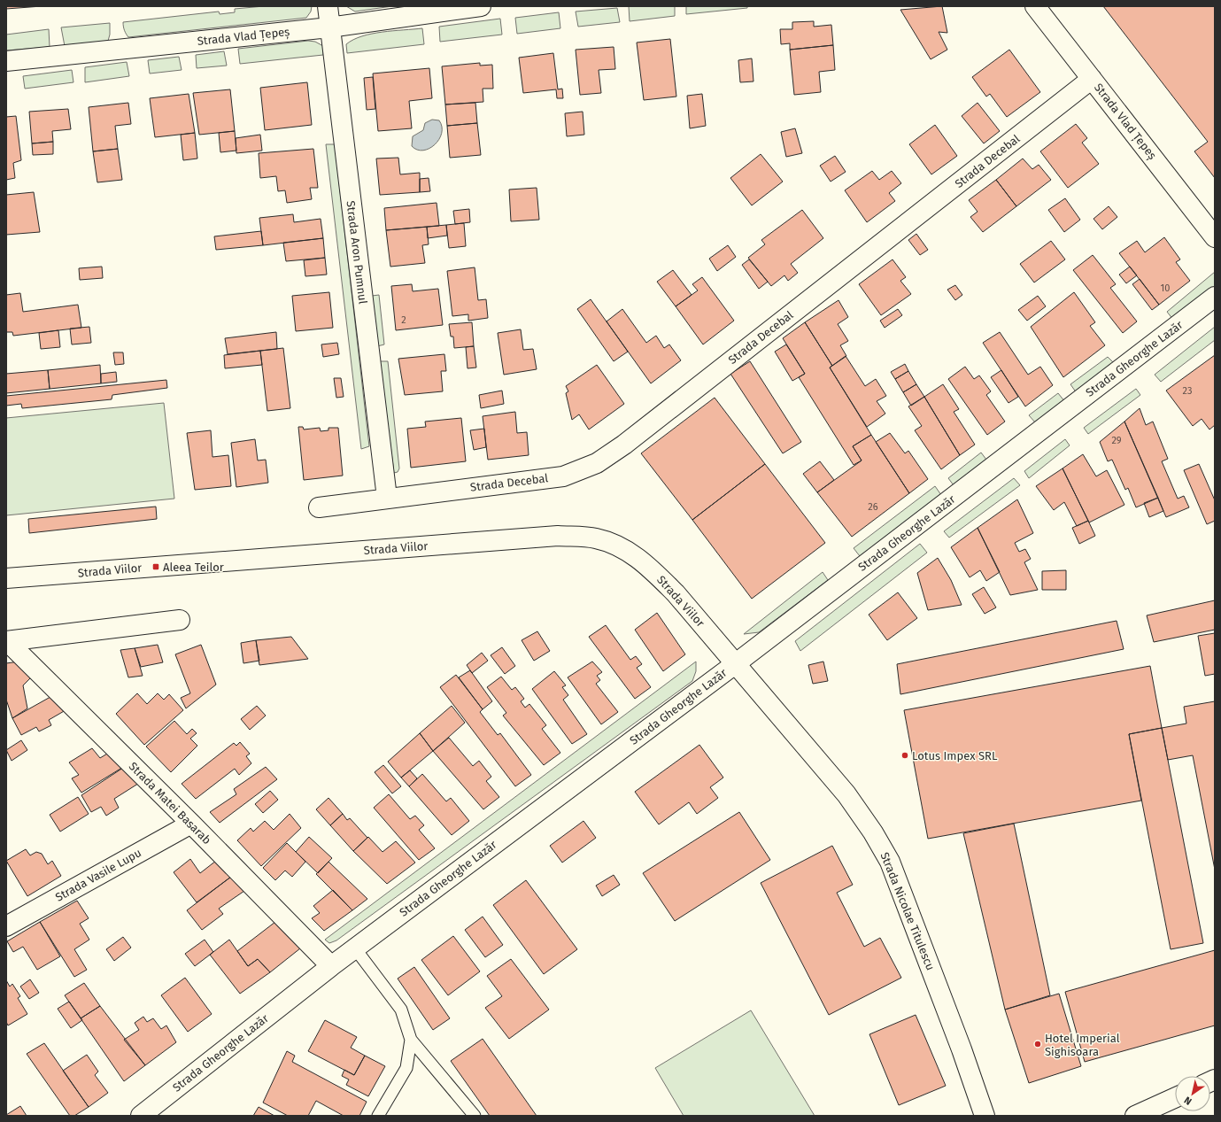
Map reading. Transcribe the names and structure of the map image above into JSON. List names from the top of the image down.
{
  "streets": {
    "street": [
      "Strada Vlad Țepeș",
      "Strada Decebal",
      "Strada Aron Pumnul",
      "Strada Gheorghe Lazăr",
      "Strada Viilor",
      "Strada Matei Basarab",
      "Strada Vasile Lupu",
      "Strada Nicolae Titulescu"
    ]
  },
  "crossings": [
    ["Strada Vlad Țepeș", "Strada Decebal"],
    ["Strada Vlad Țepeș", "Strada Aron Pumnul"],
    ["Strada Decebal", "Strada Aron Pumnul"],
    ["Strada Gheorghe Lazăr", "Strada Viilor"],
    ["Strada Gheorghe Lazăr", "Strada Matei Basarab"],
    ["Strada Gheorghe Lazăr", "Strada Nicolae Titulescu"],
    ["Strada Viilor", "Strada Nicolae Titulescu"],
    ["Strada Matei Basarab", "Strada Vasile Lupu"]
  ],
  "places": {
    "transit": ["Aleea Teilor"],
    "other": ["Lotus Impex SRL", "Hotel Imperial Sighisoara"]
  },
  "house_numbers": [
    "10",
    "2",
    "23",
    "29",
    "26"
  ],
  "north": "bottom left"
}
